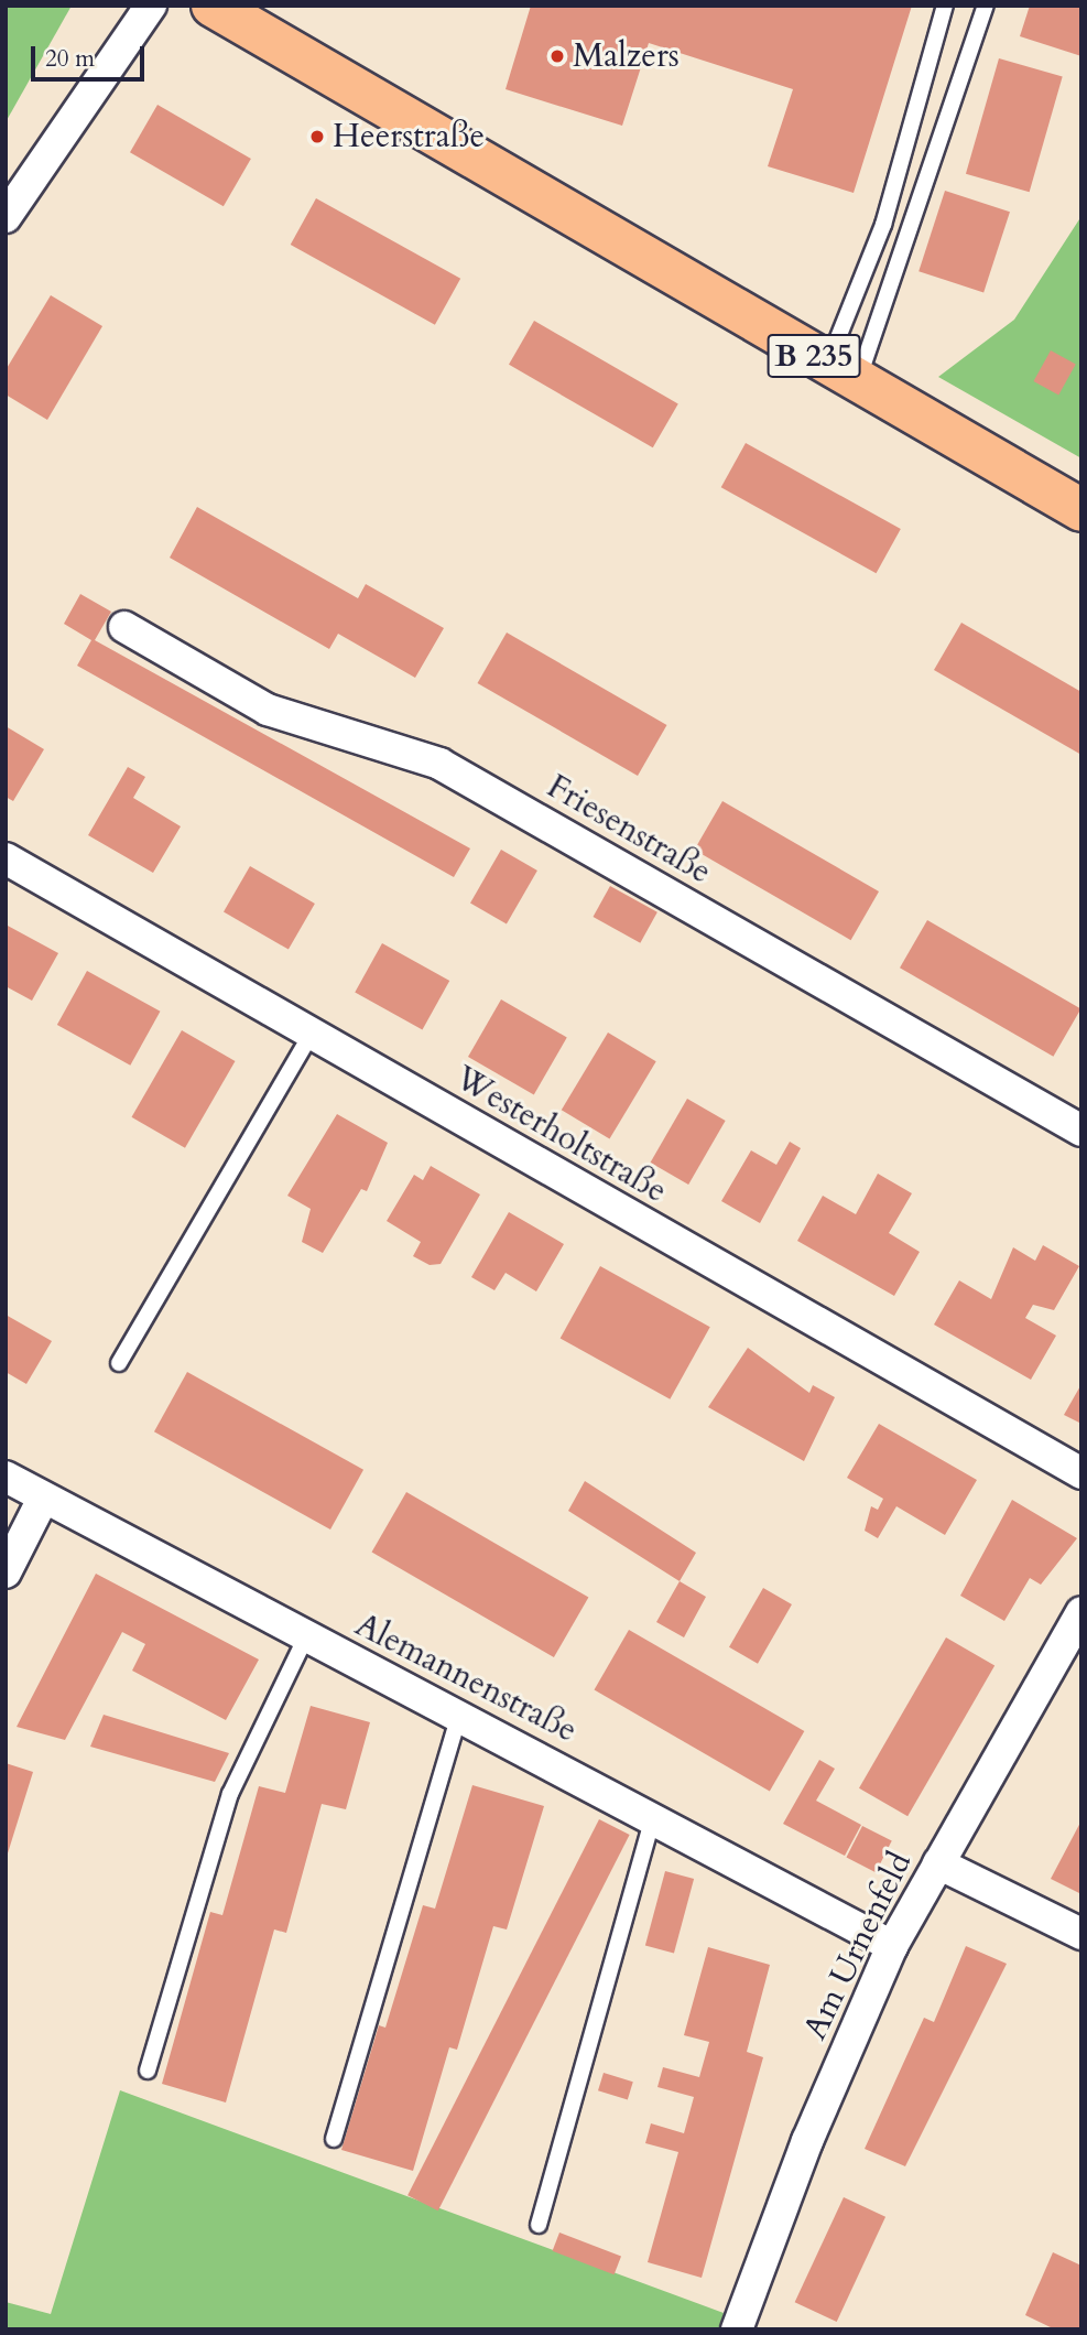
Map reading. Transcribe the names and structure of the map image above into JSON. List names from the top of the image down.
{
  "streets": {
    "main road": ["B 235"],
    "street": [
      "Friesenstraße",
      "Westerholtstraße",
      "Alemannenstraße",
      "Am Urnenfeld"
    ]
  },
  "crossings": [
    ["Alemannenstraße", "Am Urnenfeld"]
  ],
  "places": ["Malzers", "Heerstraße"],
  "scale_bar": "20 m"
}
